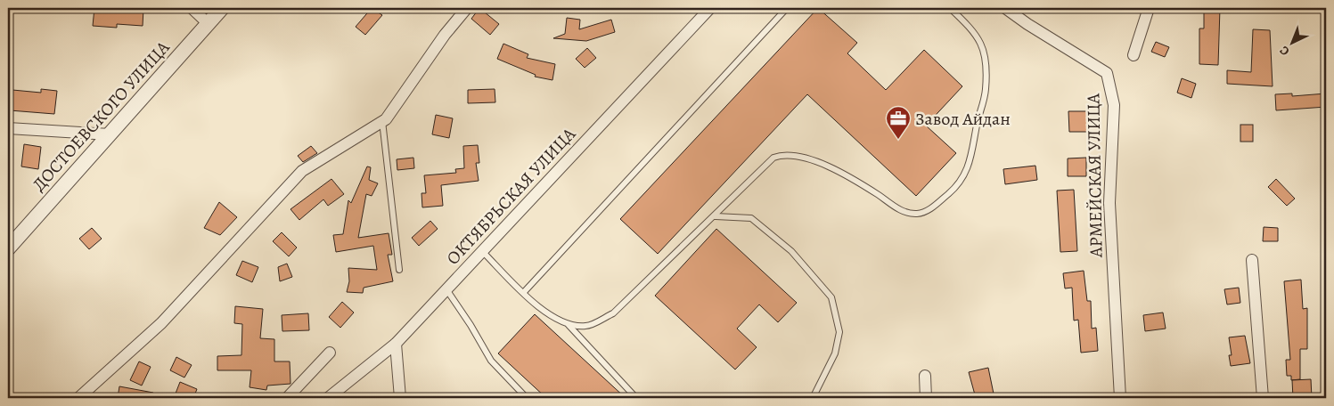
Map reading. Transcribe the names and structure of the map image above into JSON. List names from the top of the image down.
{
  "streets": {
    "street": ["ДОСТОЕВСКОГО УЛИЦА", "АРМЕЙСКАЯ УЛИЦА", "ОКТЯБРЬСКАЯ УЛИЦА"]
  },
  "places": {
    "office": ["Завод Айдан"]
  },
  "north": "bottom left"
}
